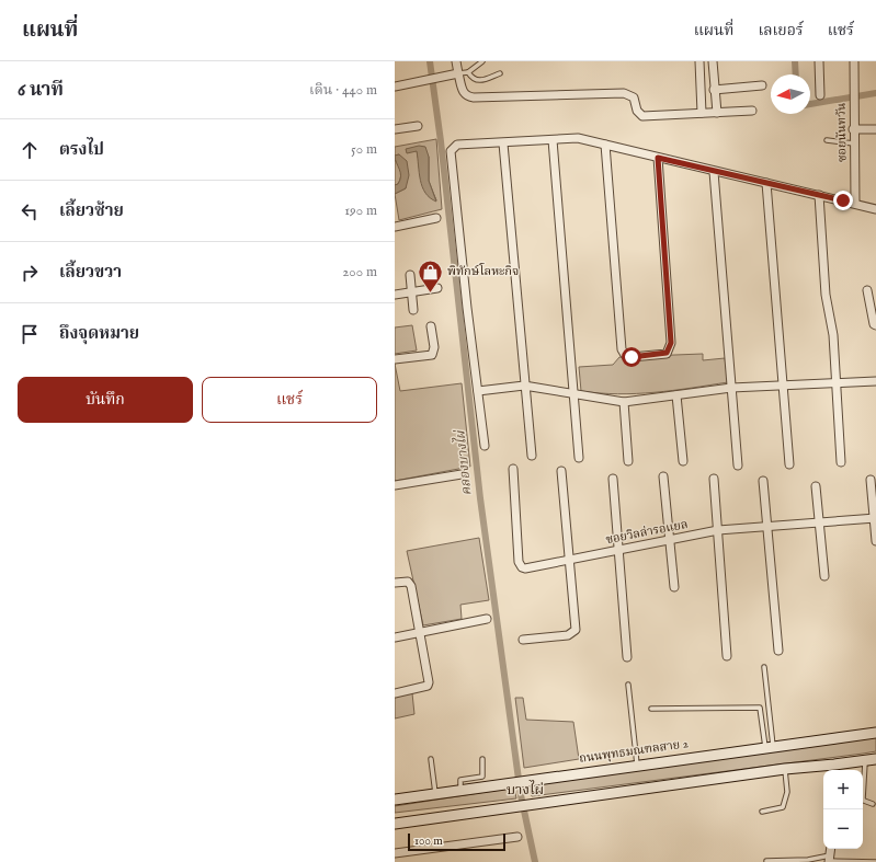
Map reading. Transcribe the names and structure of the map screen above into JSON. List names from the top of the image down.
{
  "streets": {
    "main road": ["ถนนพุทธมณฑลสาย 2"],
    "street": ["ซอยนันทวัน", "ซอยวิลล่ารอแยล"]
  },
  "districts": ["บางไผ่"],
  "water": ["คลองบางไผ่"],
  "places": {
    "shop": ["พิทักษ์โลหะกิจ"]
  },
  "scale_bar": "100 m",
  "north": "left",
  "page": {
    "header": "แผนที่",
    "nav": ["แผนที่", "เลเยอร์", "แชร์"],
    "heading": ["6 นาที", "เดิน · 440 m"],
    "list": [
      ["ตรงไป", "50 m"],
      ["เลี้ยวซ้าย", "190 m"],
      ["เลี้ยวขวา", "200 m"],
      "ถึงจุดหมาย"
    ],
    "buttons": ["บันทึก", "แชร์"],
    "map_buttons": ["+", "−"],
    "scale": "100 m"
  }
}
